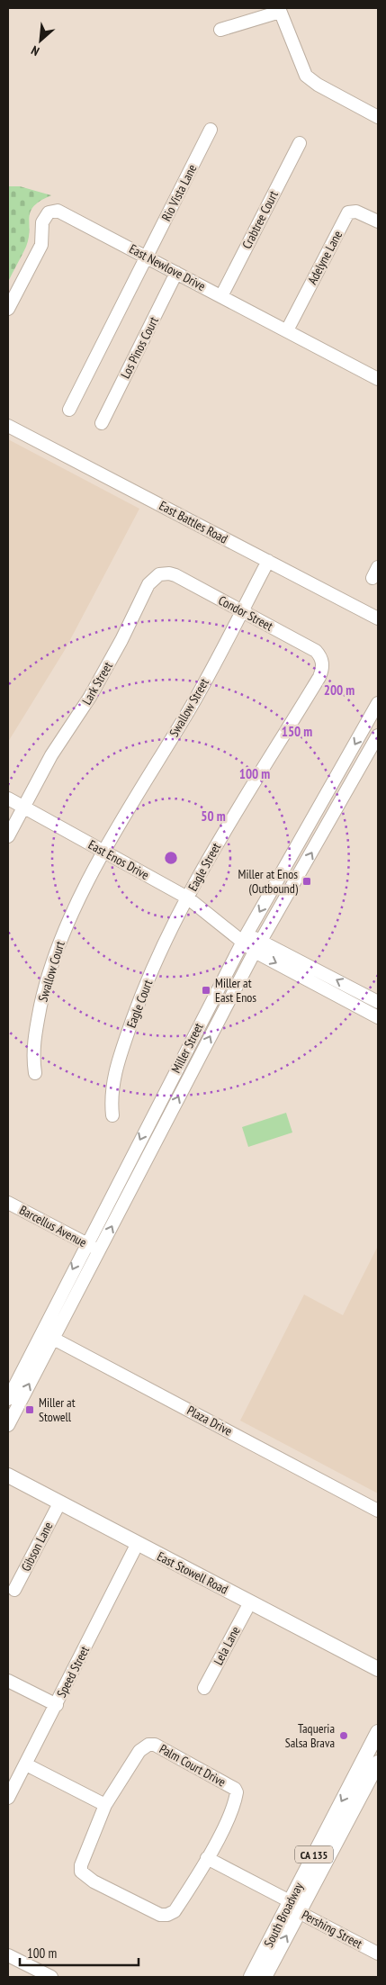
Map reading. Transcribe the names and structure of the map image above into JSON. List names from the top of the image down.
{
  "streets": {
    "main road": ["East Stowell Road", "CA 135", "South Broadway"],
    "street": [
      "Rio Vista Lane",
      "Crabtree Court",
      "Adelyne Lane",
      "East Newlove Drive",
      "Los Pinos Court",
      "East Battles Road",
      "Condor Street",
      "Lark Street",
      "Swallow Street",
      "East Enos Drive",
      "Eagle Street",
      "Swallow Court",
      "Eagle Court",
      "Miller Street",
      "Barcellus Avenue",
      "Plaza Drive",
      "Gibson Lane",
      "Lela Lane",
      "Speed Street",
      "Palm Court Drive",
      "Pershing Street"
    ]
  },
  "crossings": [
    ["Rio Vista Lane", "East Newlove Drive"],
    ["Crabtree Court", "East Newlove Drive"],
    ["Adelyne Lane", "East Newlove Drive"],
    ["East Newlove Drive", "Los Pinos Court"],
    ["East Battles Road", "Swallow Street"],
    ["Condor Street", "Lark Street"],
    ["Condor Street", "Swallow Street"],
    ["Condor Street", "Eagle Street"],
    ["Lark Street", "East Enos Drive"],
    ["Swallow Street", "East Enos Drive"],
    ["Swallow Street", "Swallow Court"],
    ["East Enos Drive", "Eagle Street"],
    ["East Enos Drive", "Swallow Court"],
    ["East Enos Drive", "Eagle Court"],
    ["East Enos Drive", "Miller Street"],
    ["Eagle Street", "Eagle Court"],
    ["Miller Street", "Barcellus Avenue"],
    ["Miller Street", "Plaza Drive"],
    ["Gibson Lane", "East Stowell Road"],
    ["East Stowell Road", "Lela Lane"],
    ["East Stowell Road", "Speed Street"],
    ["South Broadway", "Pershing Street"]
  ],
  "places": {
    "transit": ["Miller at Enos (Outbound)", "Miller at East Enos", "Miller at Stowell"],
    "other": ["Taqueria Salsa Brava"]
  },
  "scale_bar": "100 m",
  "north": "bottom left",
  "rings": [
    "200 m",
    "150 m",
    "100 m",
    "50 m"
  ]
}
